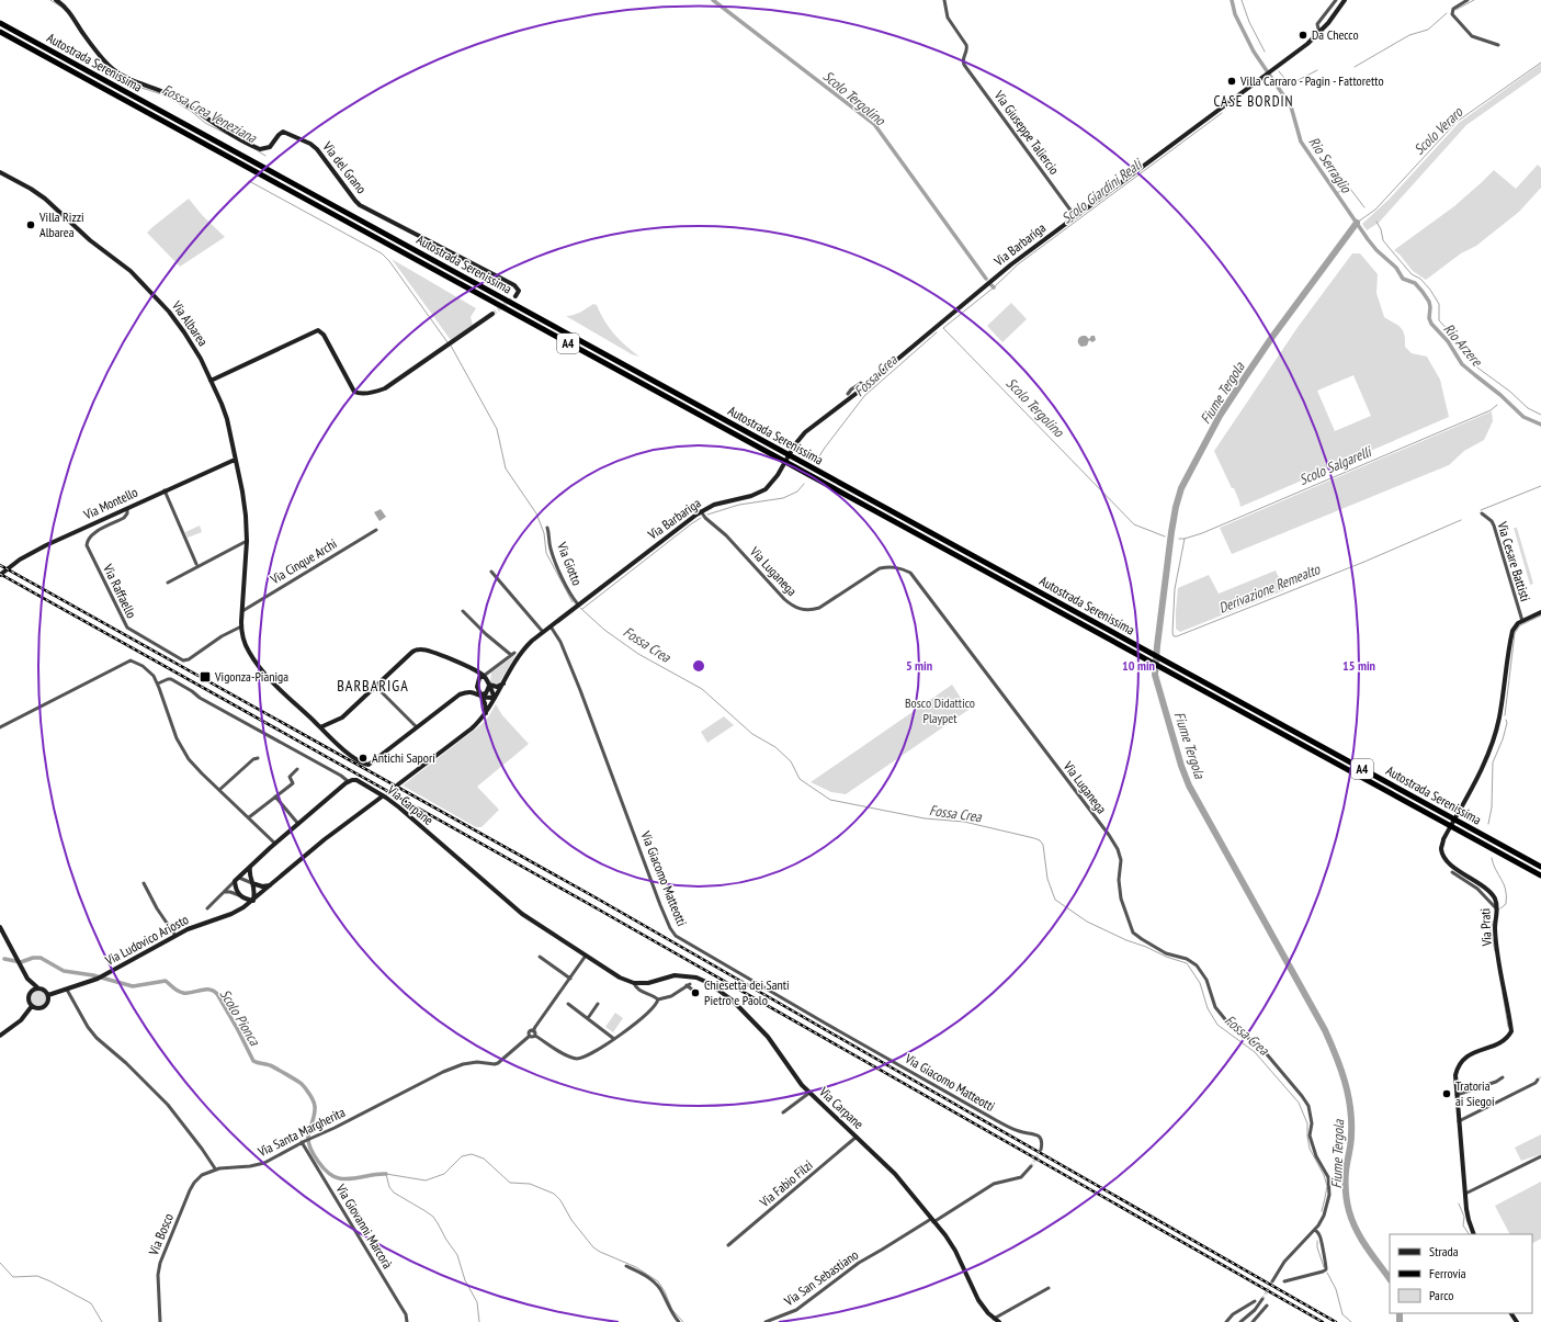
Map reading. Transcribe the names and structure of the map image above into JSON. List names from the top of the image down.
{
  "streets": {
    "highway": ["Autostrada Serenissima", "A4"],
    "street": [
      "Via Giuseppe Taliercio",
      "Via del Grano",
      "Via Barbariga",
      "Via Albarea",
      "Via Montello",
      "Via Cinque Archi",
      "Via Cesare Battisti",
      "Via Giotto",
      "Via Luganega",
      "Via Raffaello",
      "Via Carpane",
      "Via Giacomo Matteotti",
      "Via Prati",
      "Via Ludovico Ariosto",
      "Via Santa Margherita",
      "Via Fabio Filzi",
      "Via Giovanni Marcorà",
      "Via Bosco",
      "Via San Sebastiano"
    ]
  },
  "crossings": [
    ["Via Giuseppe Taliercio", "Via Barbariga"],
    ["Via Barbariga", "Via Giotto"],
    ["Via Barbariga", "Via Luganega"],
    ["Via Barbariga", "Via Giacomo Matteotti"],
    ["Via Albarea", "Via Montello"],
    ["Via Albarea", "Via Cinque Archi"],
    ["Via Albarea", "Via Raffaello"],
    ["Via Montello", "Via Raffaello"],
    ["Via Cesare Battisti", "Via Prati"],
    ["Via Carpane", "Via Ludovico Ariosto"],
    ["Via Carpane", "Via Santa Margherita"],
    ["Via Carpane", "Via Fabio Filzi"],
    ["Via Carpane", "Via San Sebastiano"],
    ["Via Santa Margherita", "Via Giovanni Marcorà"],
    ["Via Santa Margherita", "Via Bosco"]
  ],
  "districts": ["CASE BORDIN", "BARBARIGA"],
  "water": [
    "Scolo Tergolino",
    "Fossa Crea Veneziana",
    "Scolo Veraro",
    "Rio Serraglio",
    "Scolo Giardini Reali",
    "Rio Arzere",
    "Fossa Crea",
    "Fiume Tergola",
    "Scolo Salgarelli",
    "Derivazione Remealto",
    "Scolo Pionca"
  ],
  "parks": ["Bosco Didattico Playpet"],
  "places": {
    "other": [
      "Da Checco",
      "Villa Carraro - Pagin - Fattoretto",
      "Villa Rizzi Albarea",
      "Antichi Sapori",
      "Chiesetta dei Santi Pietro e Paolo",
      "Tratoria ai Siegoi"
    ],
    "transit": ["Vigonza-Pianiga"]
  },
  "legend": ["Strada", "Ferrovia", "Parco"],
  "rings": ["5 min", "10 min", "15 min"]
}
